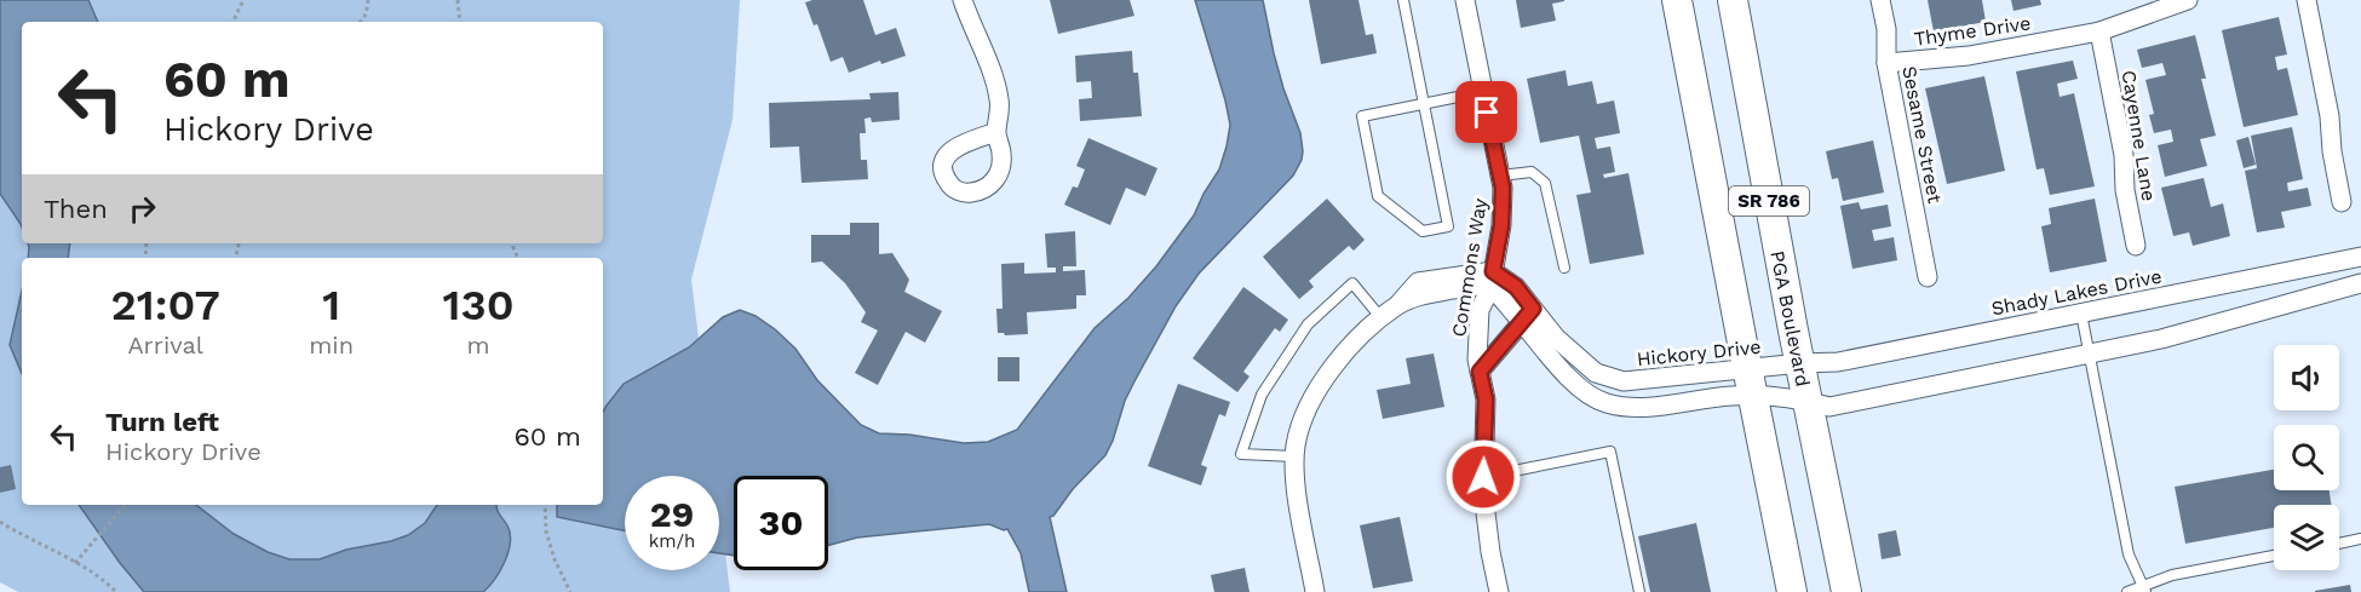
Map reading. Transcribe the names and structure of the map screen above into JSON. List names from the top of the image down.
{
  "streets": {
    "main road": ["SR 786", "PGA Boulevard"],
    "street": [
      "Thyme Drive",
      "Sesame Street",
      "Cayenne Lane",
      "Commons Way",
      "Shady Lakes Drive",
      "Hickory Drive"
    ]
  },
  "crossings": [
    ["Thyme Drive", "Sesame Street"],
    ["Thyme Drive", "Cayenne Lane"],
    ["SR 786", "Hickory Drive"],
    ["Commons Way", "Hickory Drive"],
    ["Shady Lakes Drive", "PGA Boulevard"],
    ["Shady Lakes Drive", "Hickory Drive"],
    ["PGA Boulevard", "Hickory Drive"]
  ],
  "page": {
    "turn": ["60 m", "Hickory Drive"],
    "then": "Then",
    "eta": [
      "21:07",
      "Arrival",
      "1",
      "min",
      "130",
      "m"
    ],
    "list": [
      {
        "name": "Turn left",
        "note": "Hickory Drive",
        "value": "60 m"
      }
    ],
    "speed": "29 km/h",
    "limit": "30"
  }
}
